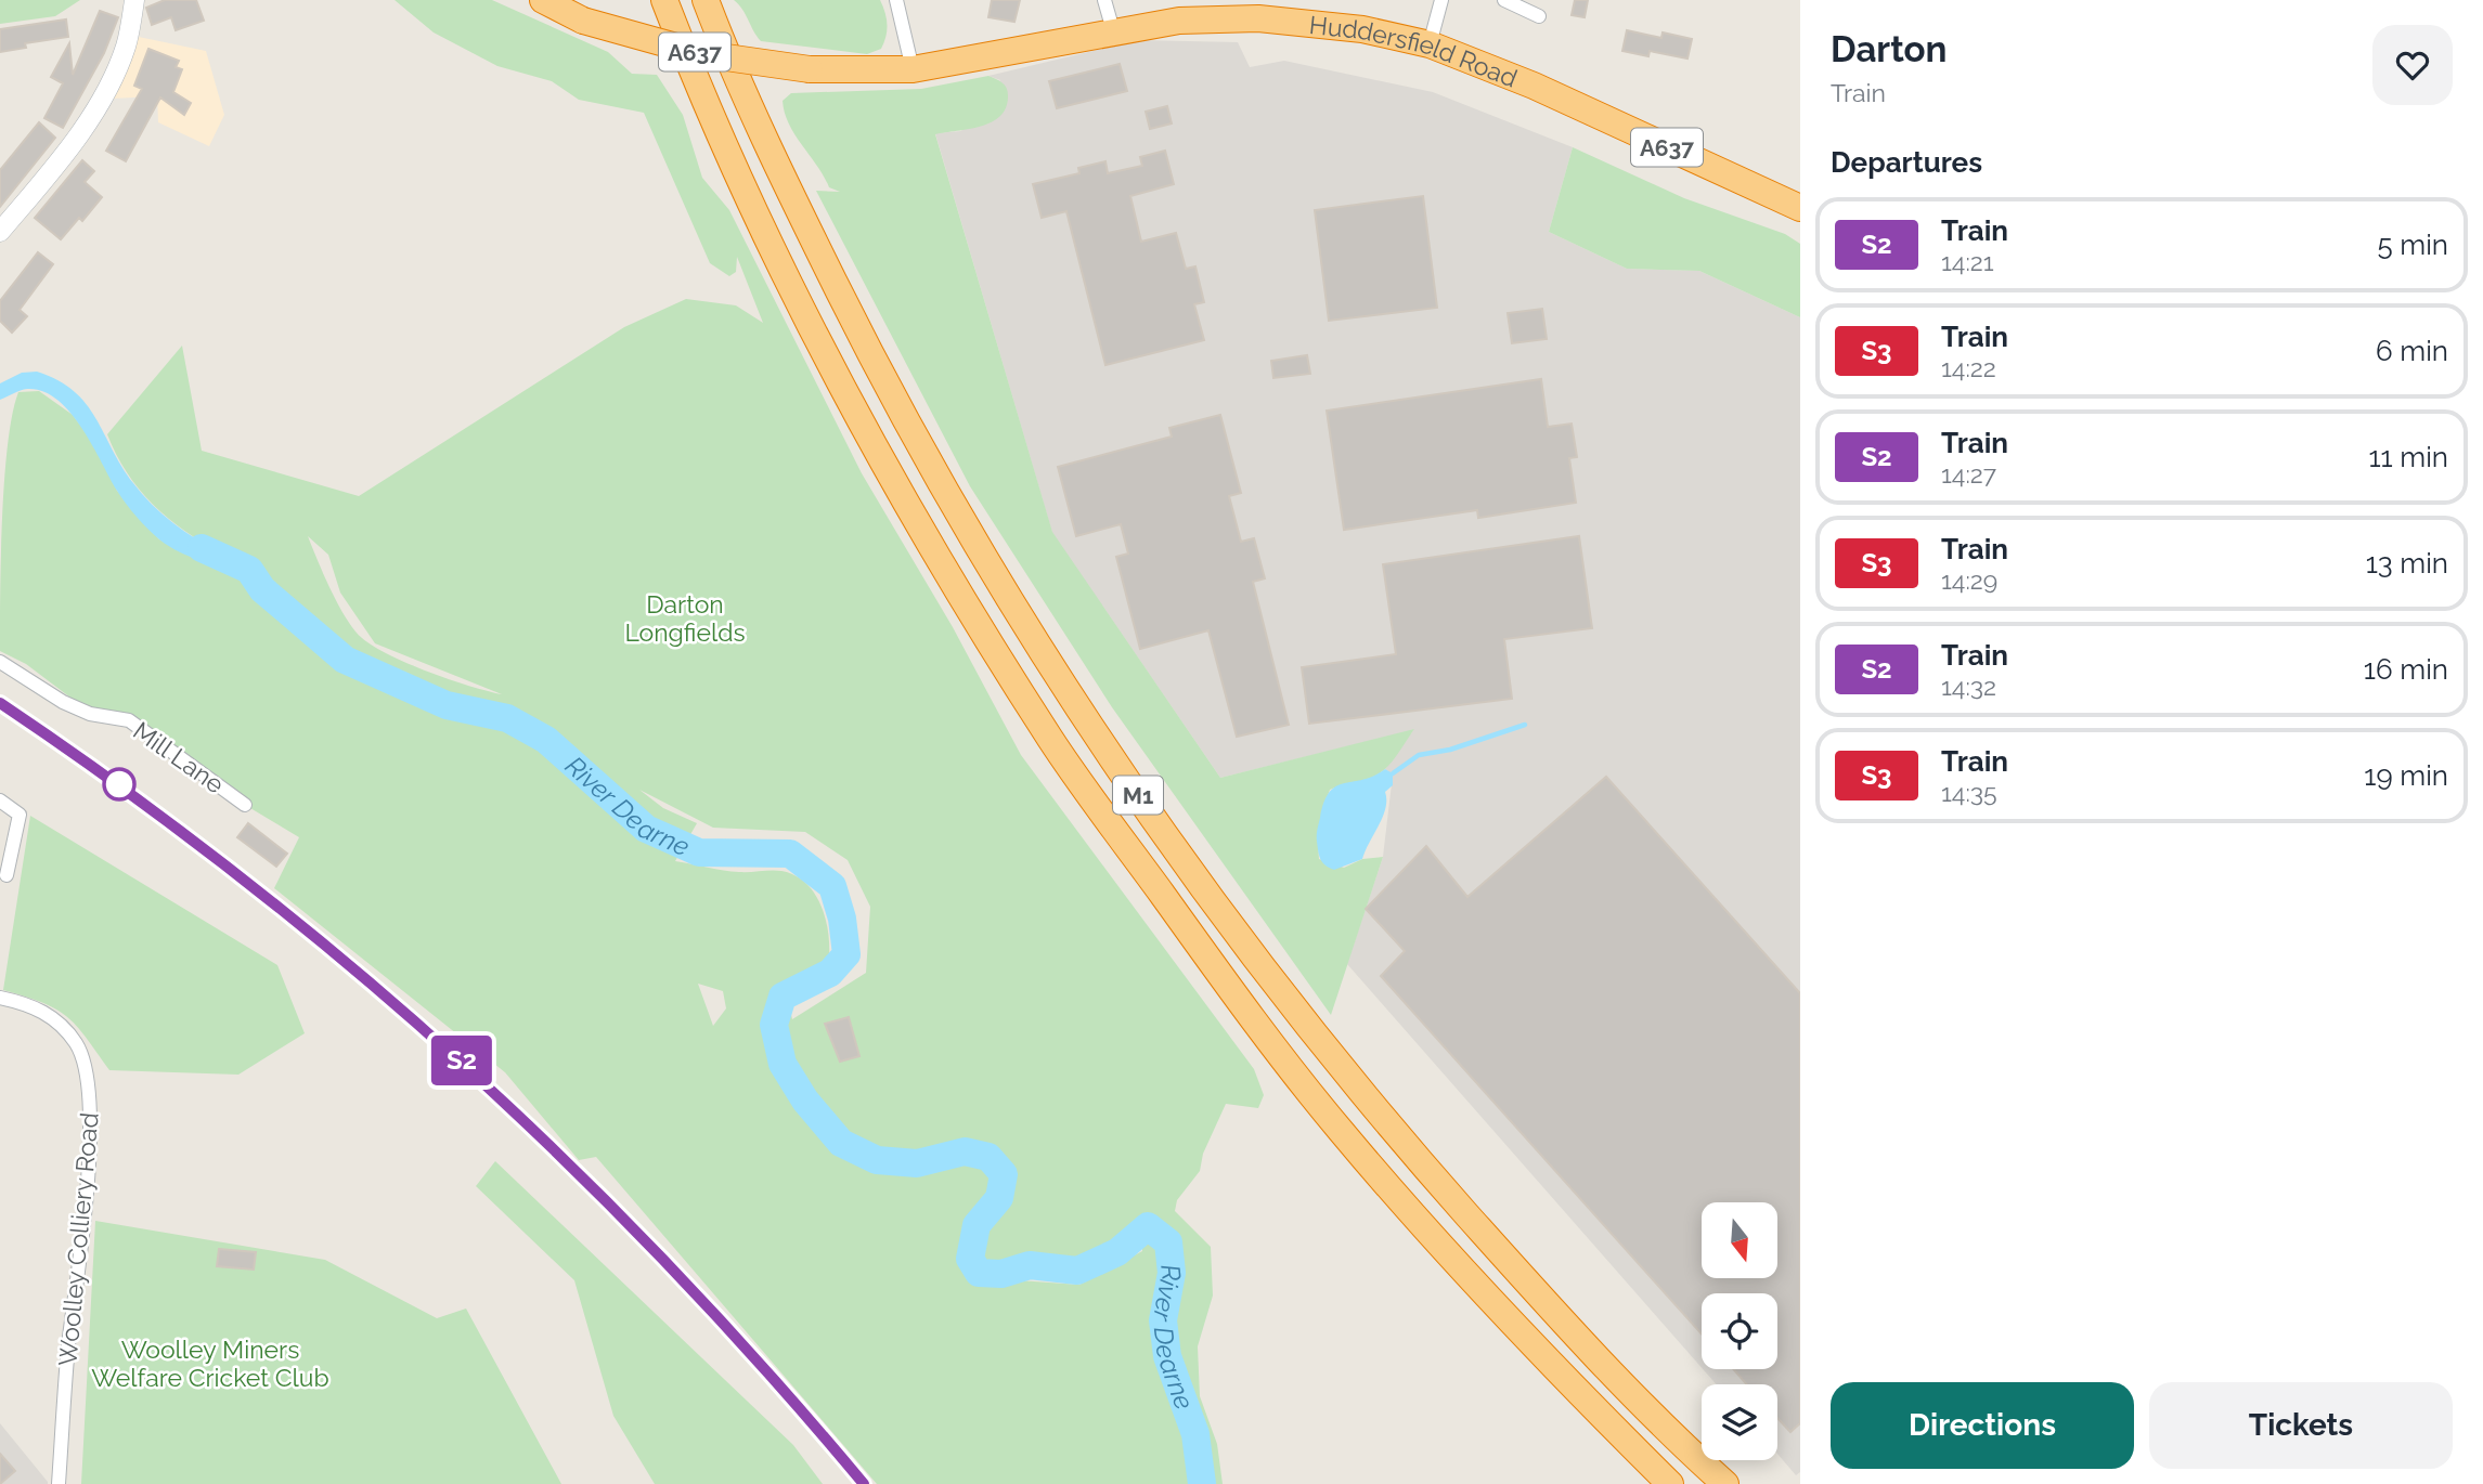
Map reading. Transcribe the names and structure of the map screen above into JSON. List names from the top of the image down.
{
  "streets": {
    "highway": ["A637", "Huddersfield Road", "M1"],
    "street": ["Mill Lane", "Woolley Colliery Road"]
  },
  "water": ["River Dearne"],
  "parks": ["Darton Longfields", "Woolley Miners Welfare Cricket Club"],
  "north": "bottom",
  "page": {
    "on_map": "S2",
    "heading": [
      ["Darton", "Train"],
      "Departures"
    ],
    "list": [
      {
        "mark": "S2",
        "name": "Train",
        "note": "14:21",
        "value": "5 min"
      },
      {
        "mark": "S3",
        "name": "Train",
        "note": "14:22",
        "value": "6 min"
      },
      {
        "mark": "S2",
        "name": "Train",
        "note": "14:27",
        "value": "11 min"
      },
      {
        "mark": "S3",
        "name": "Train",
        "note": "14:29",
        "value": "13 min"
      },
      {
        "mark": "S2",
        "name": "Train",
        "note": "14:32",
        "value": "16 min"
      },
      {
        "mark": "S3",
        "name": "Train",
        "note": "14:35",
        "value": "19 min"
      }
    ],
    "buttons": ["Directions", "Tickets"]
  }
}
